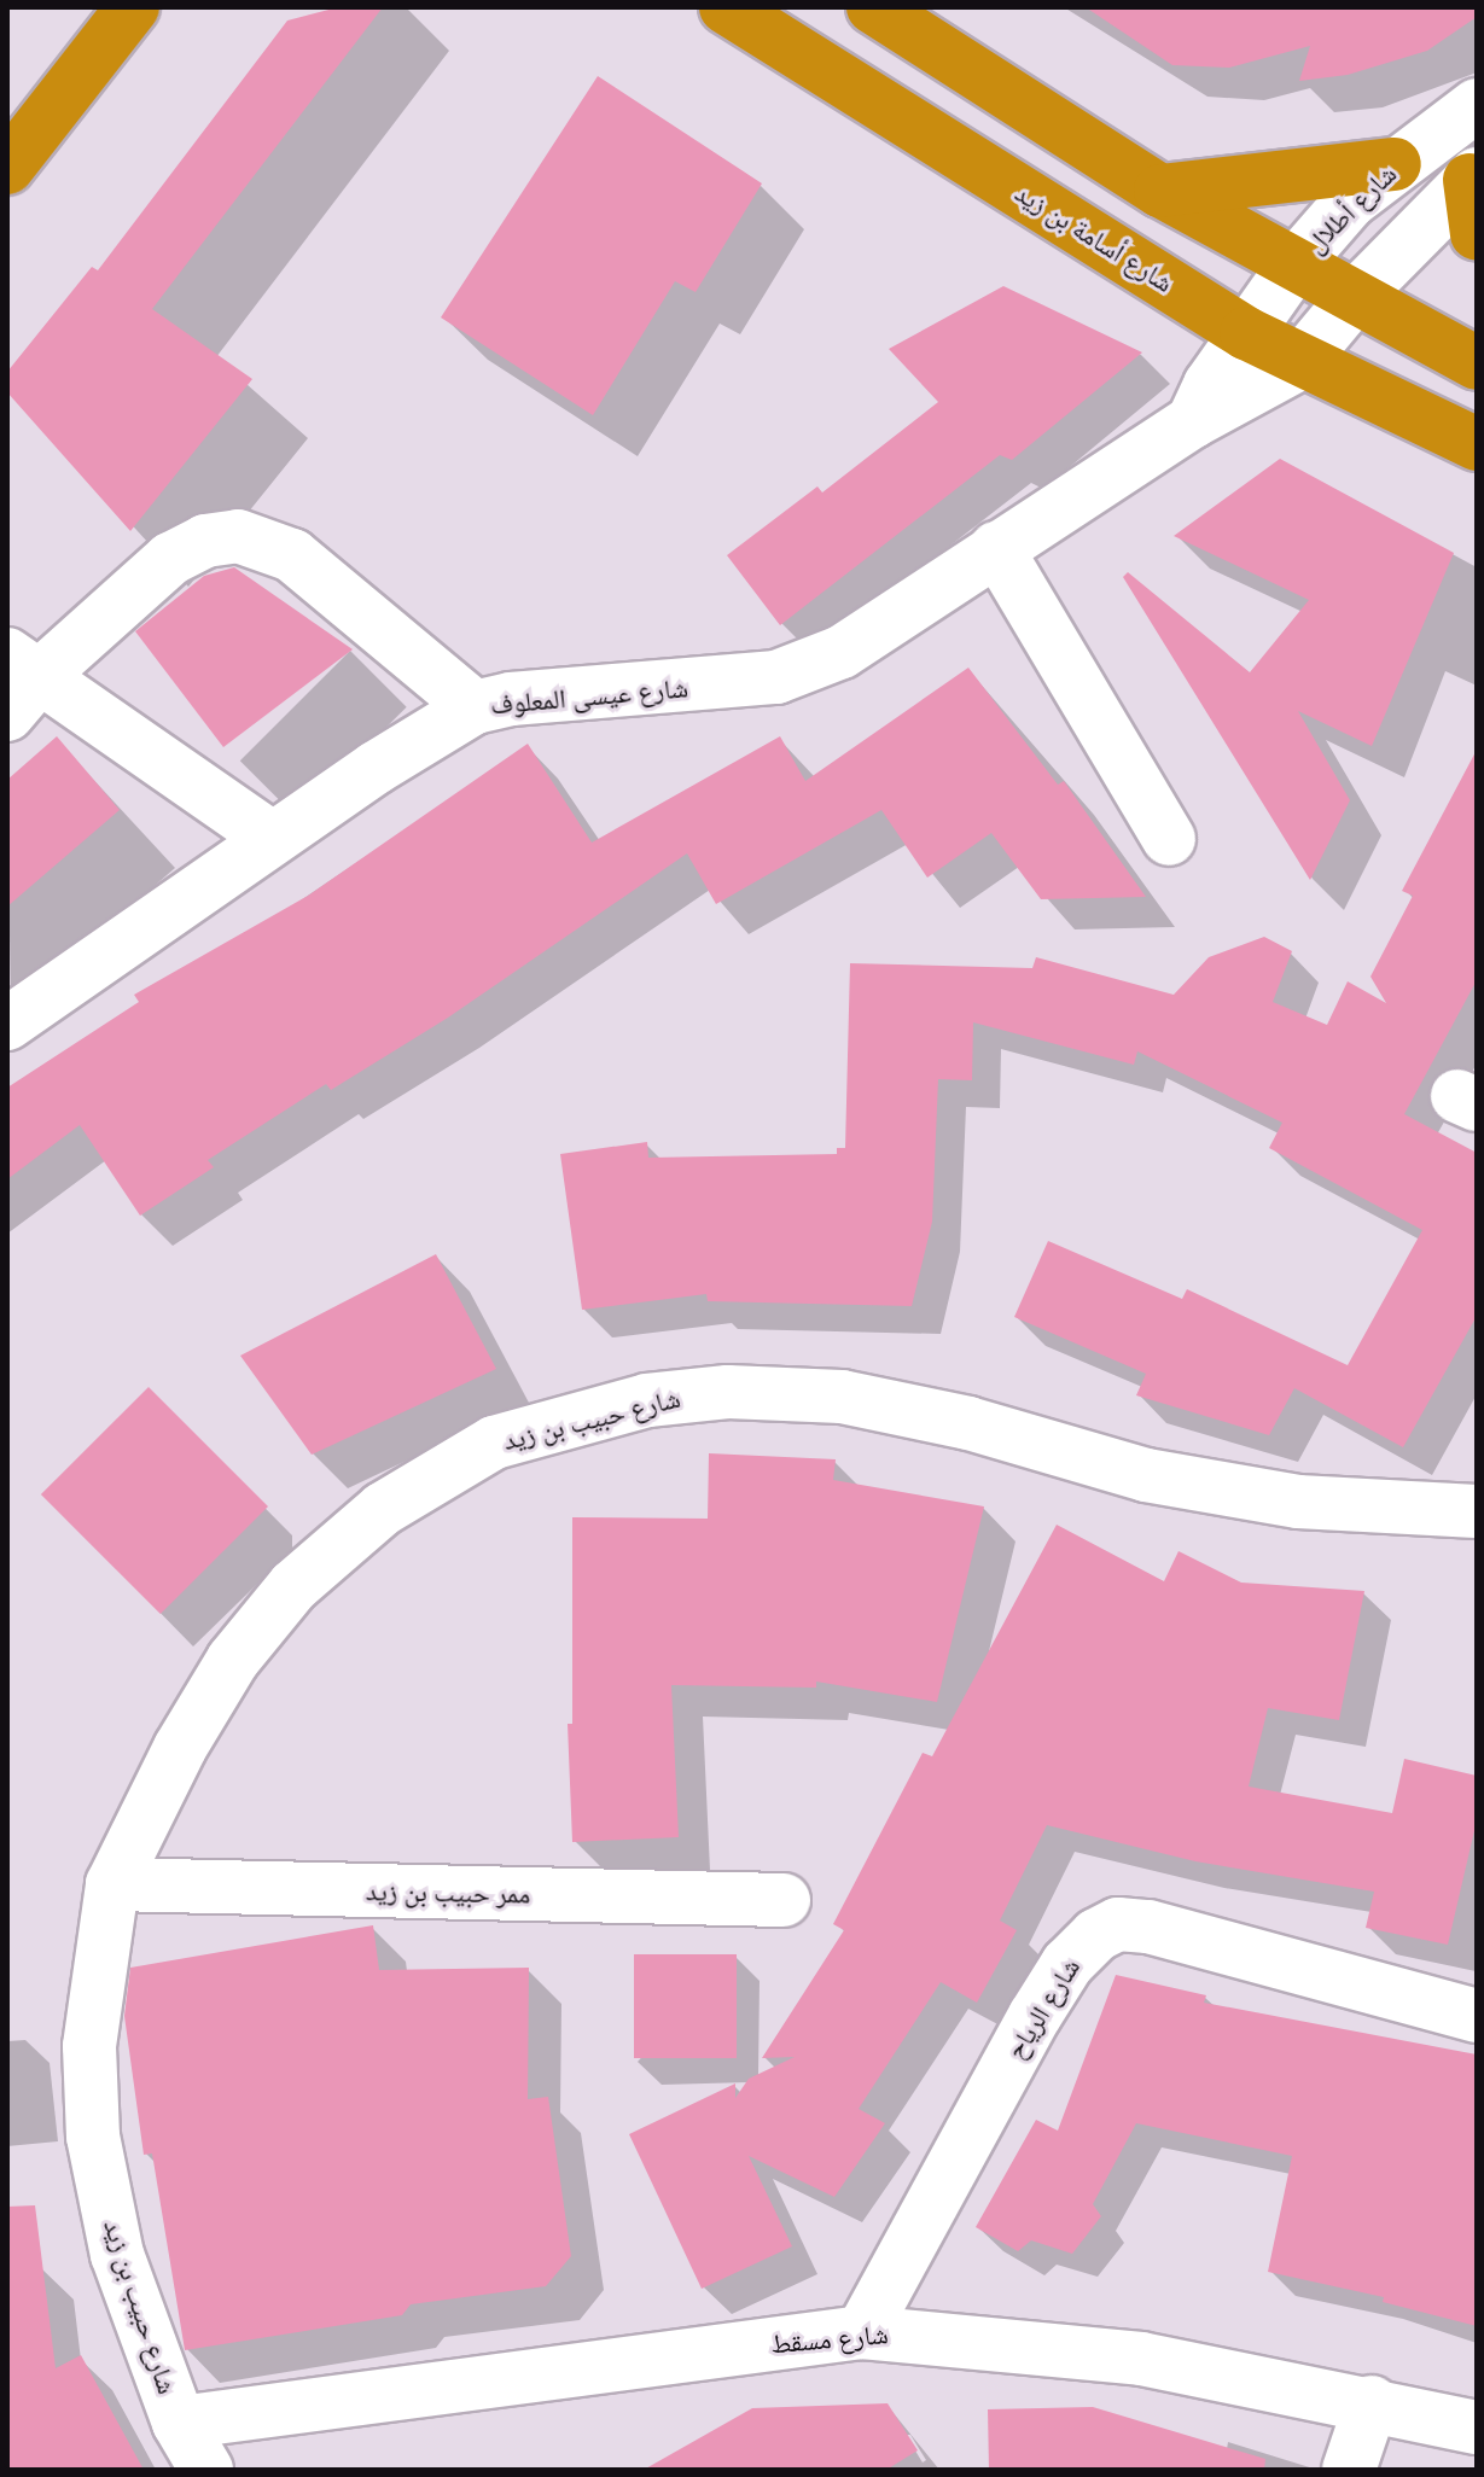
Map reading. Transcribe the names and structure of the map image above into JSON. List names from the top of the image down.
{
  "streets": {
    "highway": ["شارع أسامة بن زيد"],
    "street": [
      "شارع أطلال",
      "شارع عيسى المعلوف",
      "شارع حبيب بن زيد",
      "ممر حبيب بن زيد",
      "شارع الرياح",
      "شارع مسقط"
    ]
  },
  "crossings": [
    ["شارع أطلال", "شارع أسامة بن زيد"],
    ["شارع أطلال", "شارع عيسى المعلوف"],
    ["شارع أسامة بن زيد", "شارع عيسى المعلوف"],
    ["شارع حبيب بن زيد", "ممر حبيب بن زيد"],
    ["شارع حبيب بن زيد", "شارع مسقط"],
    ["شارع الرياح", "شارع مسقط"]
  ]
}
